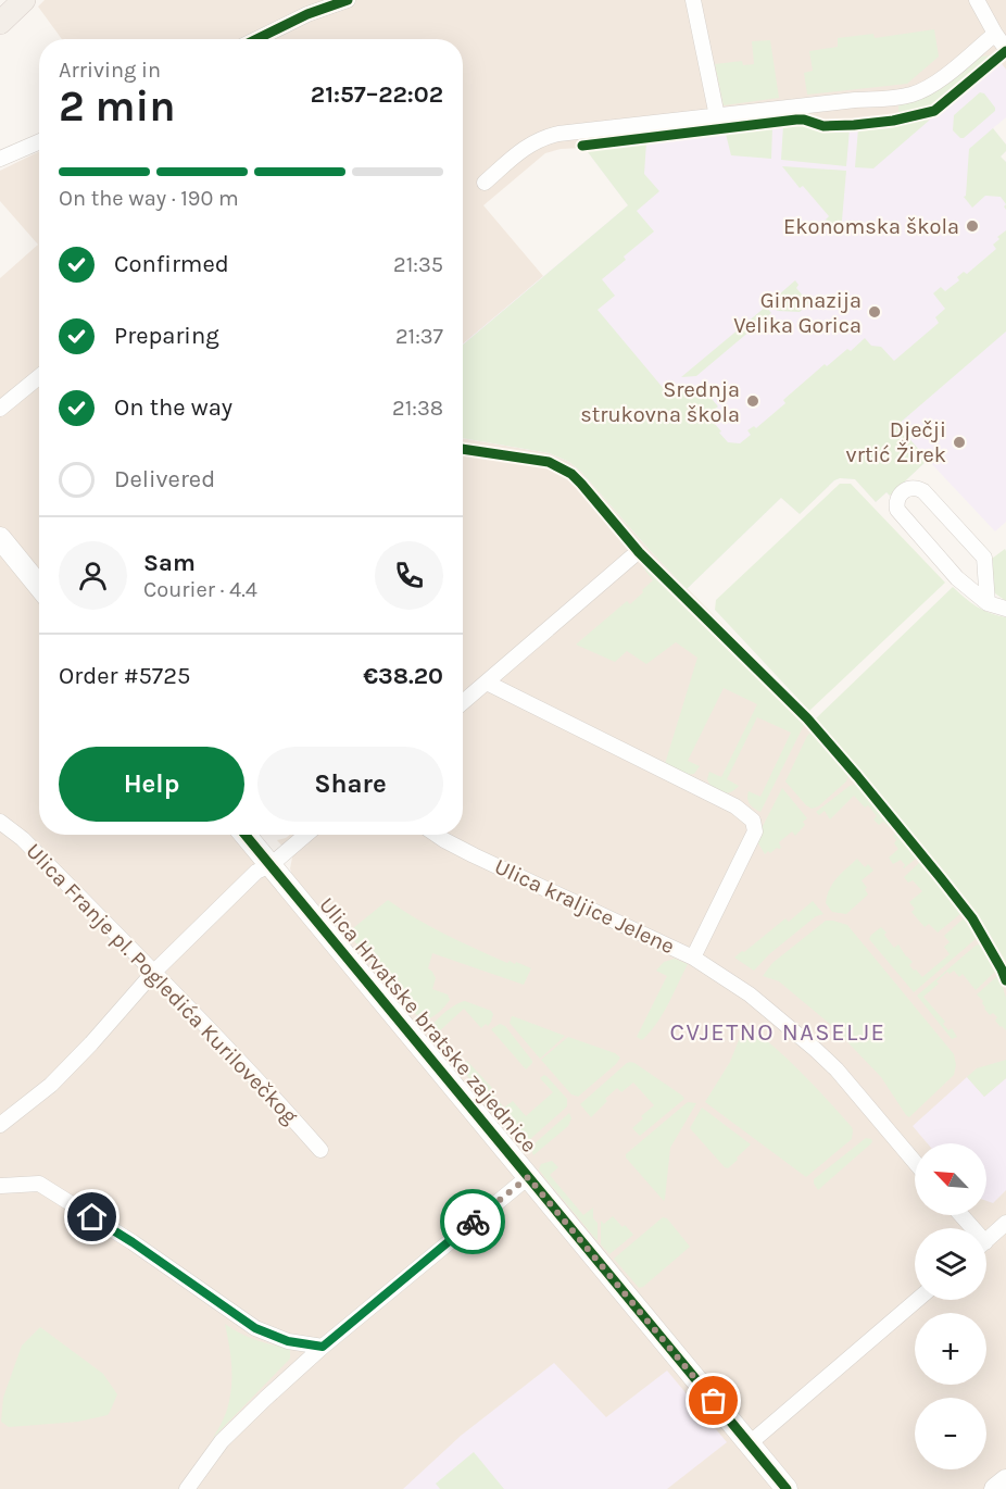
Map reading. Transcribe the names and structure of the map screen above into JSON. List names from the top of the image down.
{
  "streets": {
    "street": ["Ulica kraljice Jelene", "Ulica Franje pl. Pogledića Kurilovečkog", "Ulica Hrvatske bratske zajednice"]
  },
  "districts": ["CVJETNO NASELJE"],
  "places": [
    "Ekonomska škola",
    "Gimnazija Velika Gorica",
    "Srednja strukovna škola",
    "Dječji vrtić Žirek"
  ],
  "north": "top left",
  "page": {
    "heading": ["2 min", "Arriving in", "21:57–22:02"],
    "panel": [
      "Sam",
      "Courier · 4.4",
      "Order #5725",
      "€38.20"
    ],
    "bar": "On the way · 190 m",
    "list": [
      ["Confirmed", "21:35"],
      ["Preparing", "21:37"],
      ["On the way", "21:38"],
      "Delivered"
    ],
    "buttons": ["Help", "Share"],
    "map_buttons": ["+", "−"]
  }
}
